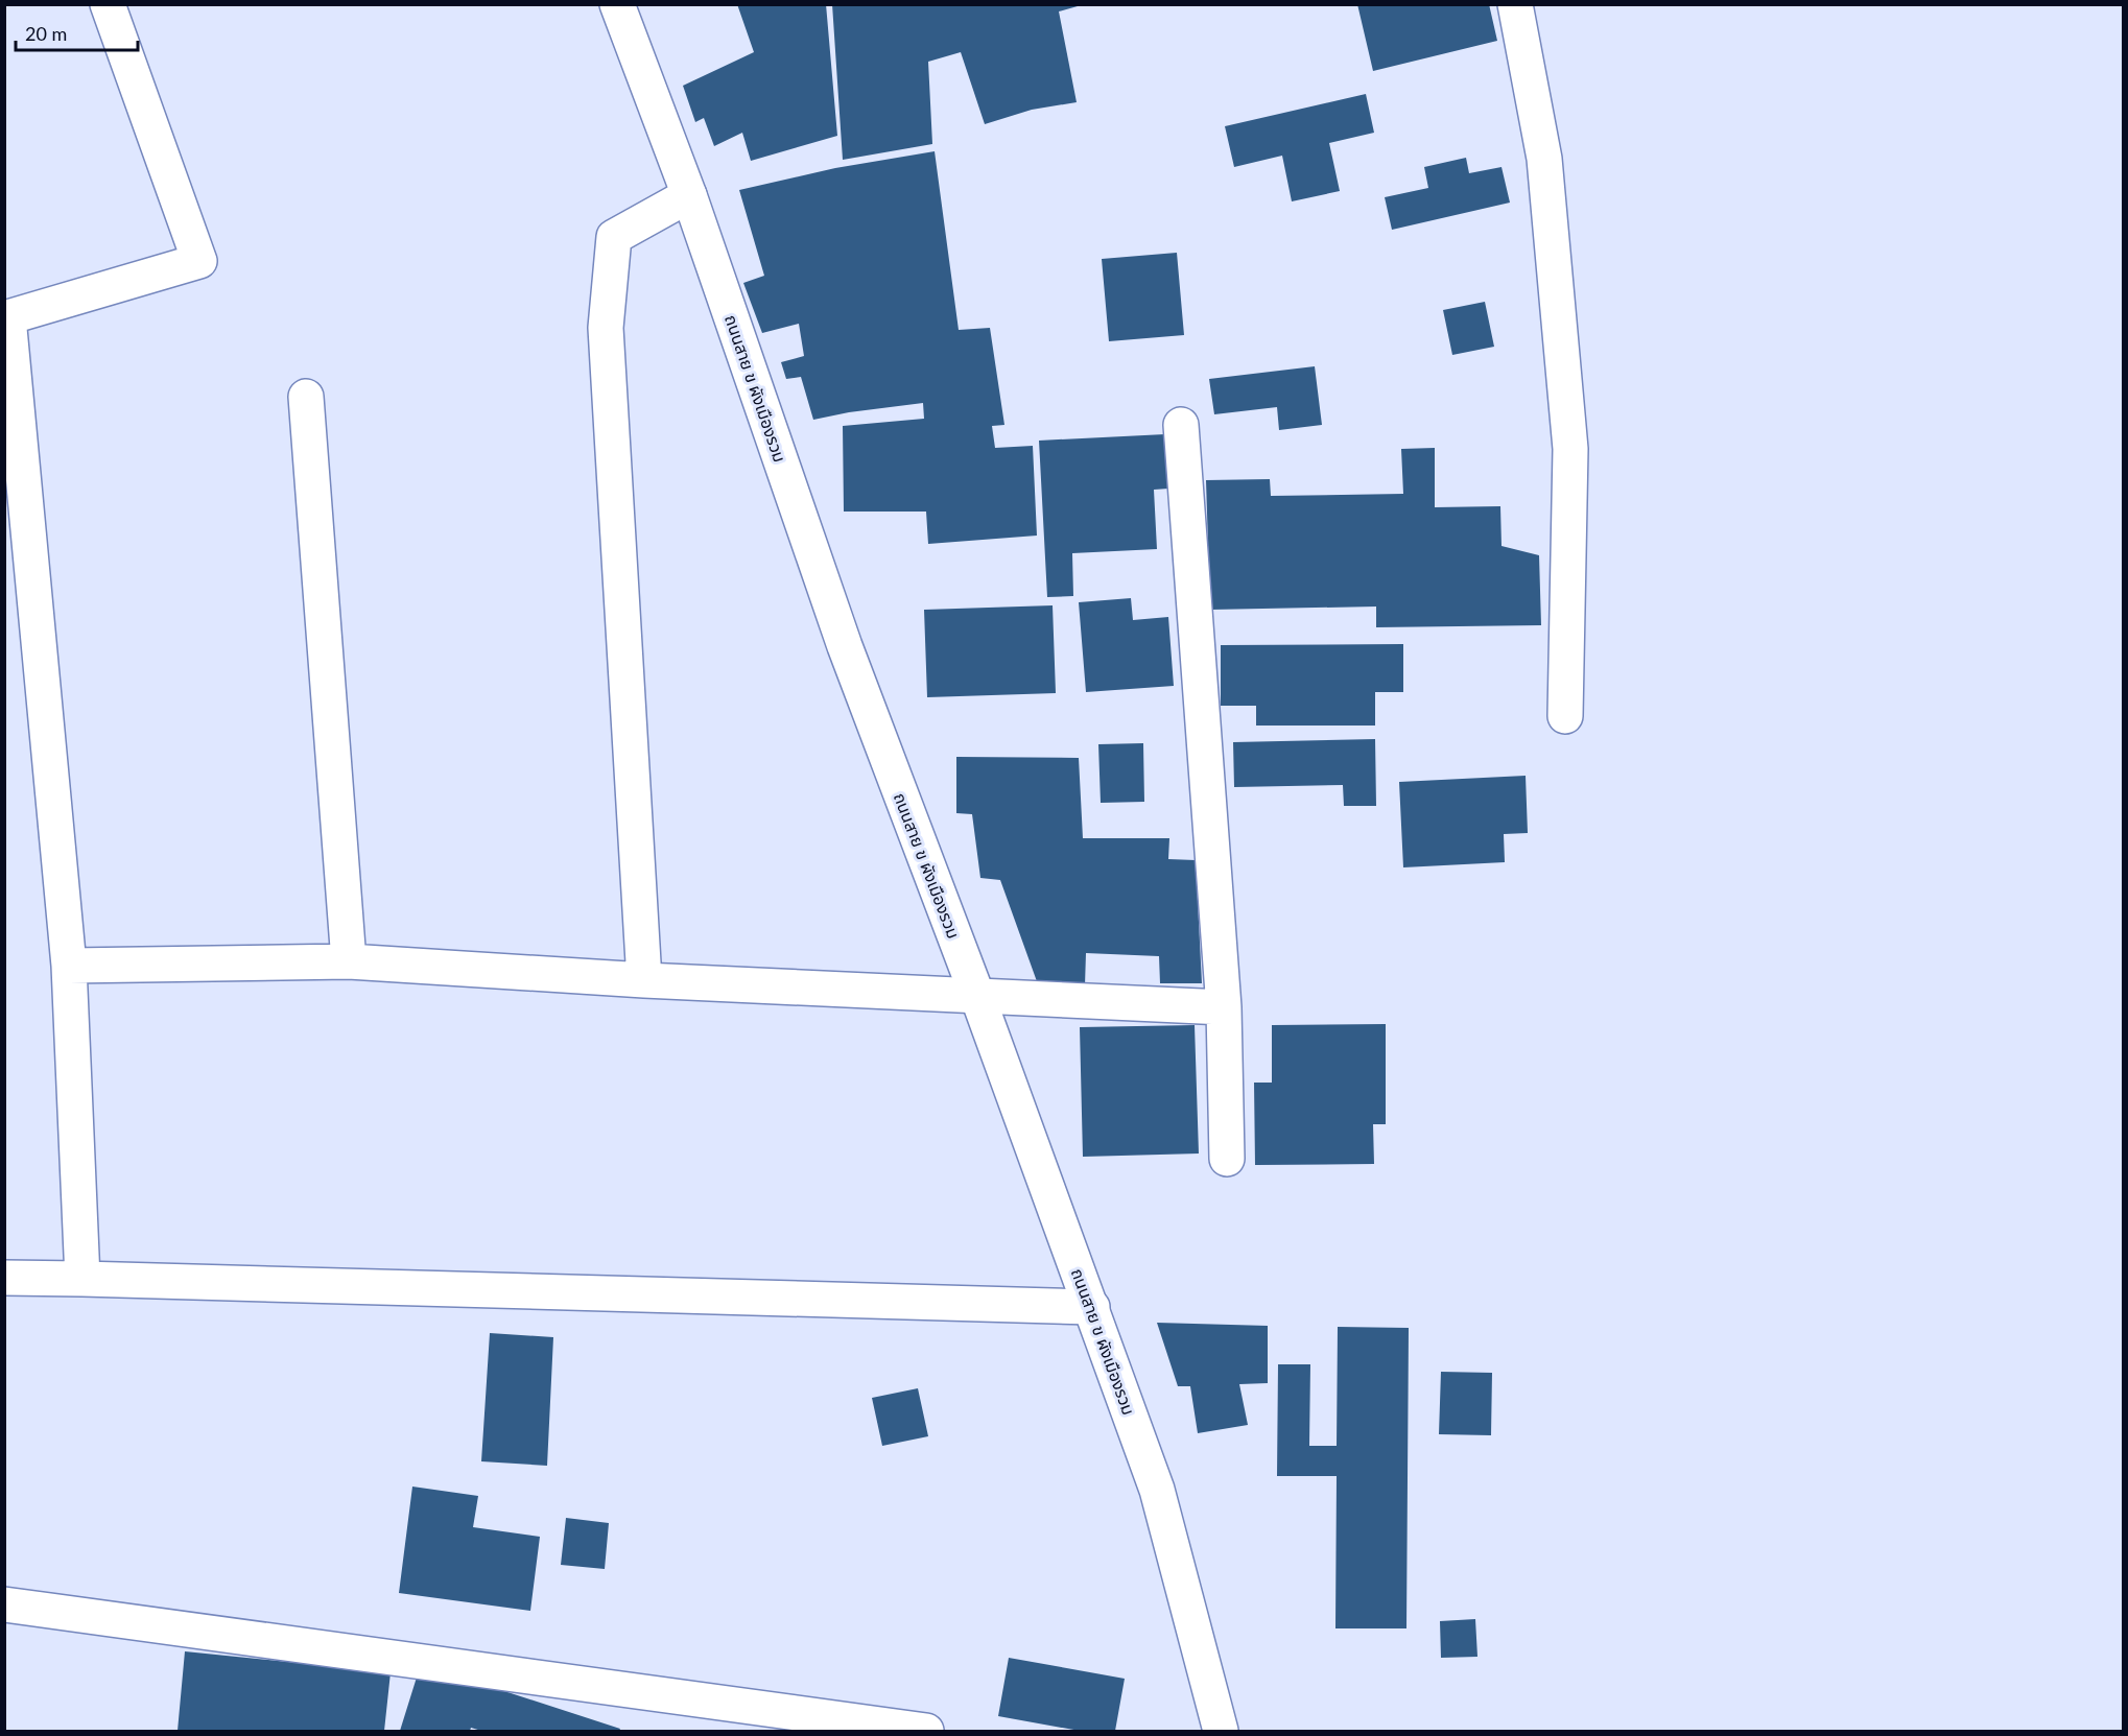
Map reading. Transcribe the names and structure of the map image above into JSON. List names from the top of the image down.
{
  "streets": {
    "street": ["ถนนสาย ข ผังเมืองรวม"]
  },
  "scale_bar": "20 m"
}
